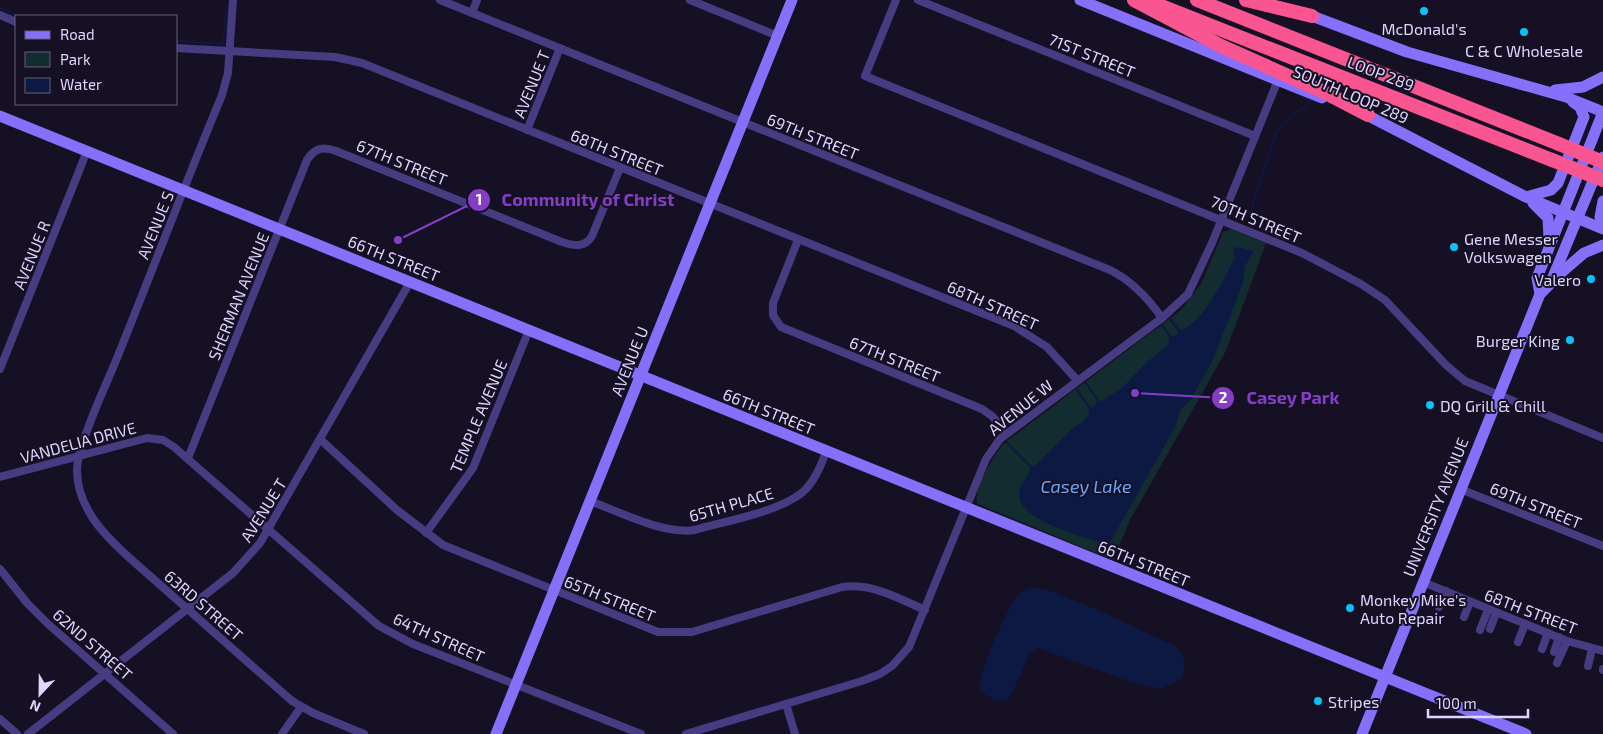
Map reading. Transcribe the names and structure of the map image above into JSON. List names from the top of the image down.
{
  "streets": {
    "highway": ["LOOP 289"],
    "street": [
      "71ST STREET",
      "AVENUE T",
      "SOUTH LOOP 289",
      "69TH STREET",
      "68TH STREET",
      "67TH STREET",
      "70TH STREET",
      "AVENUE S",
      "AVENUE R",
      "66TH STREET",
      "SHERMAN AVENUE",
      "AVENUE U",
      "AVENUE W",
      "TEMPLE AVENUE",
      "VANDELIA DRIVE",
      "65TH PLACE",
      "UNIVERSITY AVENUE",
      "65TH STREET",
      "63RD STREET",
      "64TH STREET",
      "62ND STREET"
    ]
  },
  "crossings": [
    ["71ST STREET", "AVENUE W"],
    ["AVENUE T", "69TH STREET"],
    ["AVENUE T", "68TH STREET"],
    ["AVENUE T", "66TH STREET"],
    ["AVENUE T", "65TH STREET"],
    ["AVENUE T", "63RD STREET"],
    ["AVENUE T", "64TH STREET"],
    ["AVENUE T", "62ND STREET"],
    ["SOUTH LOOP 289", "AVENUE W"],
    ["SOUTH LOOP 289", "UNIVERSITY AVENUE"],
    ["69TH STREET", "AVENUE U"],
    ["69TH STREET", "AVENUE W"],
    ["69TH STREET", "UNIVERSITY AVENUE"],
    ["68TH STREET", "67TH STREET"],
    ["68TH STREET", "AVENUE S"],
    ["68TH STREET", "AVENUE U"],
    ["68TH STREET", "AVENUE W"],
    ["68TH STREET", "UNIVERSITY AVENUE"],
    ["67TH STREET", "SHERMAN AVENUE"],
    ["67TH STREET", "AVENUE W"],
    ["70TH STREET", "AVENUE W"],
    ["70TH STREET", "UNIVERSITY AVENUE"],
    ["AVENUE S", "66TH STREET"],
    ["AVENUE S", "VANDELIA DRIVE"],
    ["AVENUE S", "63RD STREET"],
    ["AVENUE R", "66TH STREET"],
    ["66TH STREET", "SHERMAN AVENUE"],
    ["66TH STREET", "AVENUE U"],
    ["66TH STREET", "AVENUE W"],
    ["66TH STREET", "TEMPLE AVENUE"],
    ["66TH STREET", "65TH PLACE"],
    ["66TH STREET", "UNIVERSITY AVENUE"],
    ["SHERMAN AVENUE", "VANDELIA DRIVE"],
    ["SHERMAN AVENUE", "64TH STREET"],
    ["AVENUE U", "65TH PLACE"],
    ["AVENUE U", "65TH STREET"],
    ["AVENUE U", "64TH STREET"],
    ["AVENUE W", "65TH STREET"],
    ["TEMPLE AVENUE", "65TH STREET"],
    ["VANDELIA DRIVE", "63RD STREET"],
    ["VANDELIA DRIVE", "64TH STREET"]
  ],
  "water": ["Casey Lake"],
  "places": [
    "McDonald's",
    "C & C Wholesale",
    "Community of Christ",
    "Gene Messer Volkswagen",
    "Valero",
    "Burger King",
    "Casey Park",
    "DQ Grill & Chill",
    "Monkey Mike's Auto Repair",
    "Stripes"
  ],
  "legend": ["Road", "Park", "Water"],
  "scale_bar": "100 m",
  "north": "bottom"
}
